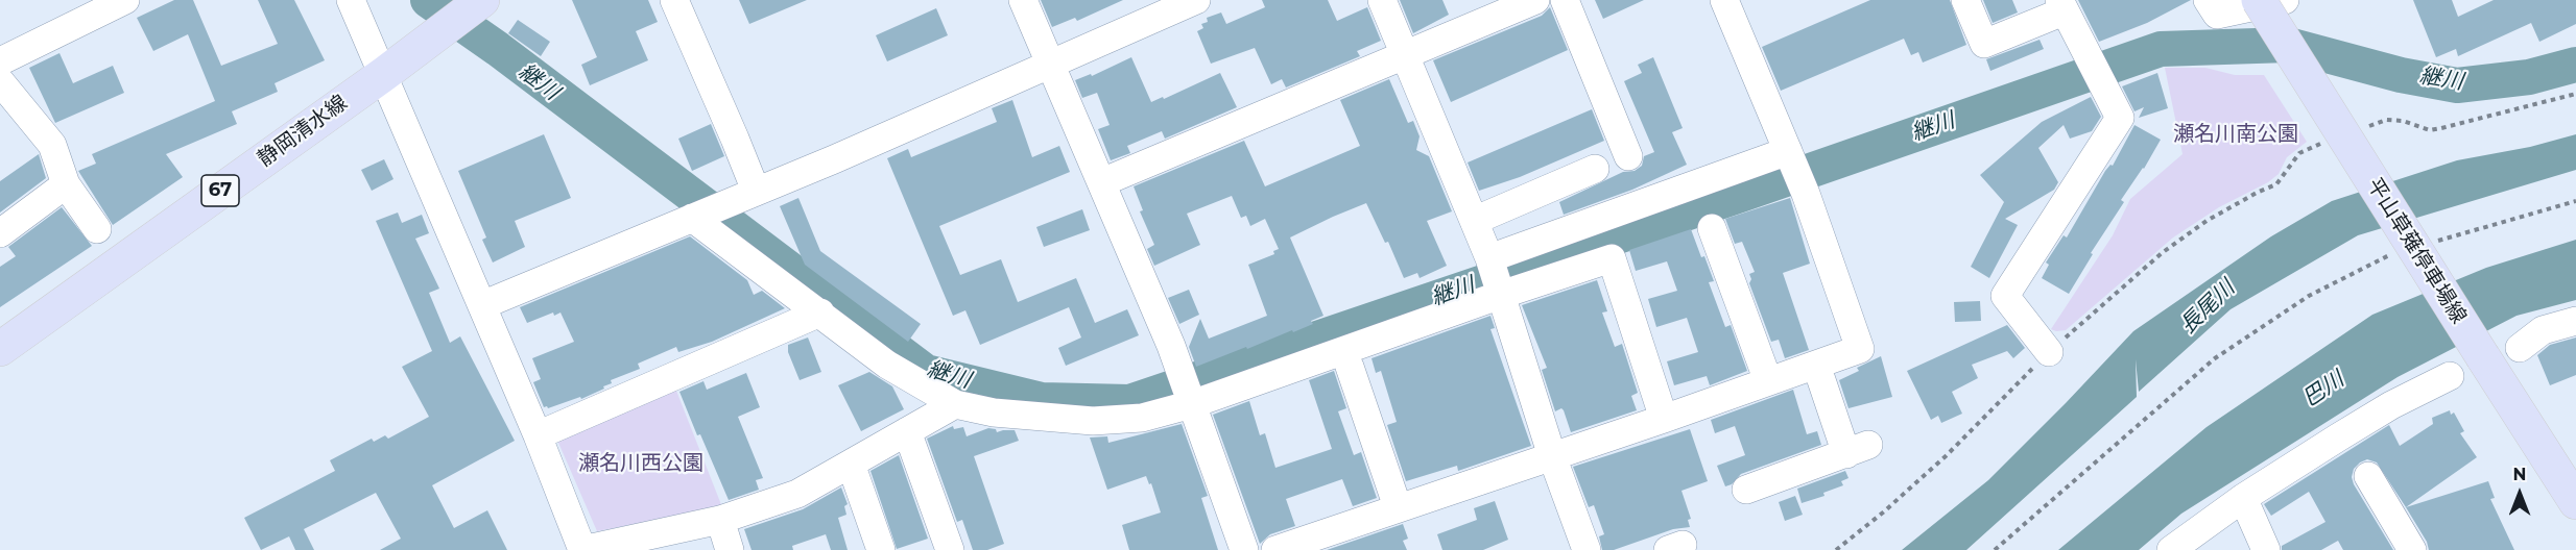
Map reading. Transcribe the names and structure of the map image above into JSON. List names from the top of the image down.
{
  "streets": {
    "main road": ["静岡清水線", "67", "平山草薙停車場線"]
  },
  "water": ["継川", "長尾川", "巴川"],
  "parks": ["瀬名川南公園", "瀬名川西公園"],
  "north": "top"
}
